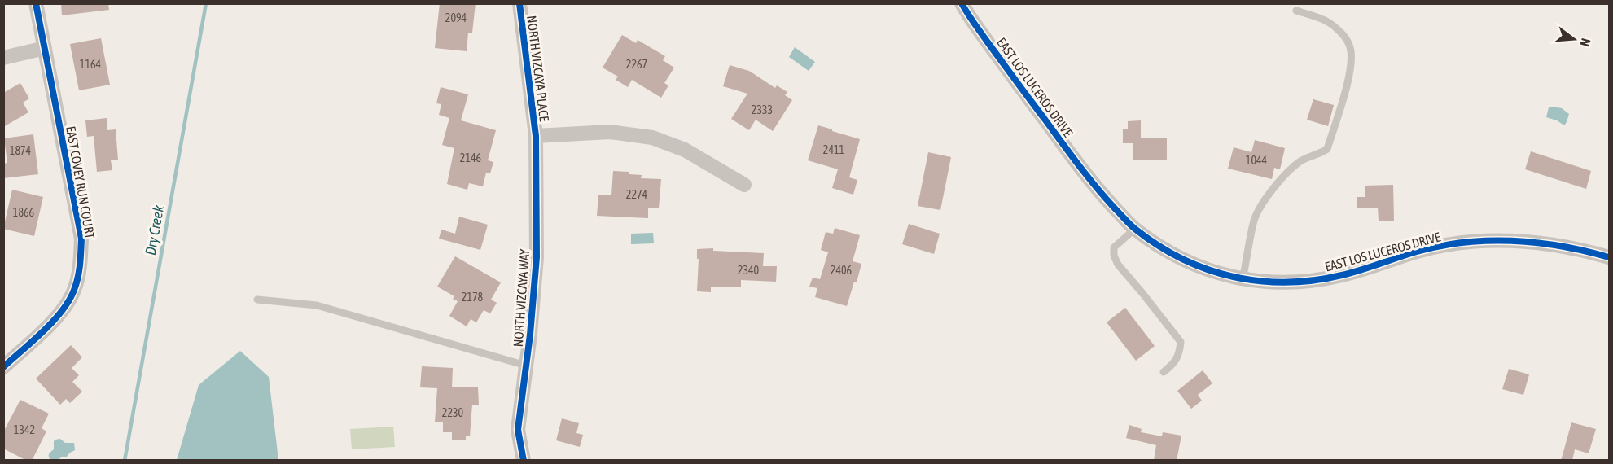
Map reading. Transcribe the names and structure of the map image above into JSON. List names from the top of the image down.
{
  "streets": {
    "street": [
      "NORTH VIZCAYA PLACE",
      "EAST LOS LUCEROS DRIVE",
      "EAST COVEY RUN COURT",
      "NORTH VIZCAYA WAY"
    ]
  },
  "crossings": [
    ["NORTH VIZCAYA PLACE", "NORTH VIZCAYA WAY"]
  ],
  "water": ["Dry Creek"],
  "house_numbers": [
    "2094",
    "1164",
    "2267",
    "2333",
    "2411",
    "1874",
    "2146",
    "1044",
    "2274",
    "1866",
    "2340",
    "2406",
    "2178",
    "2230",
    "1342"
  ],
  "north": "right"
}
